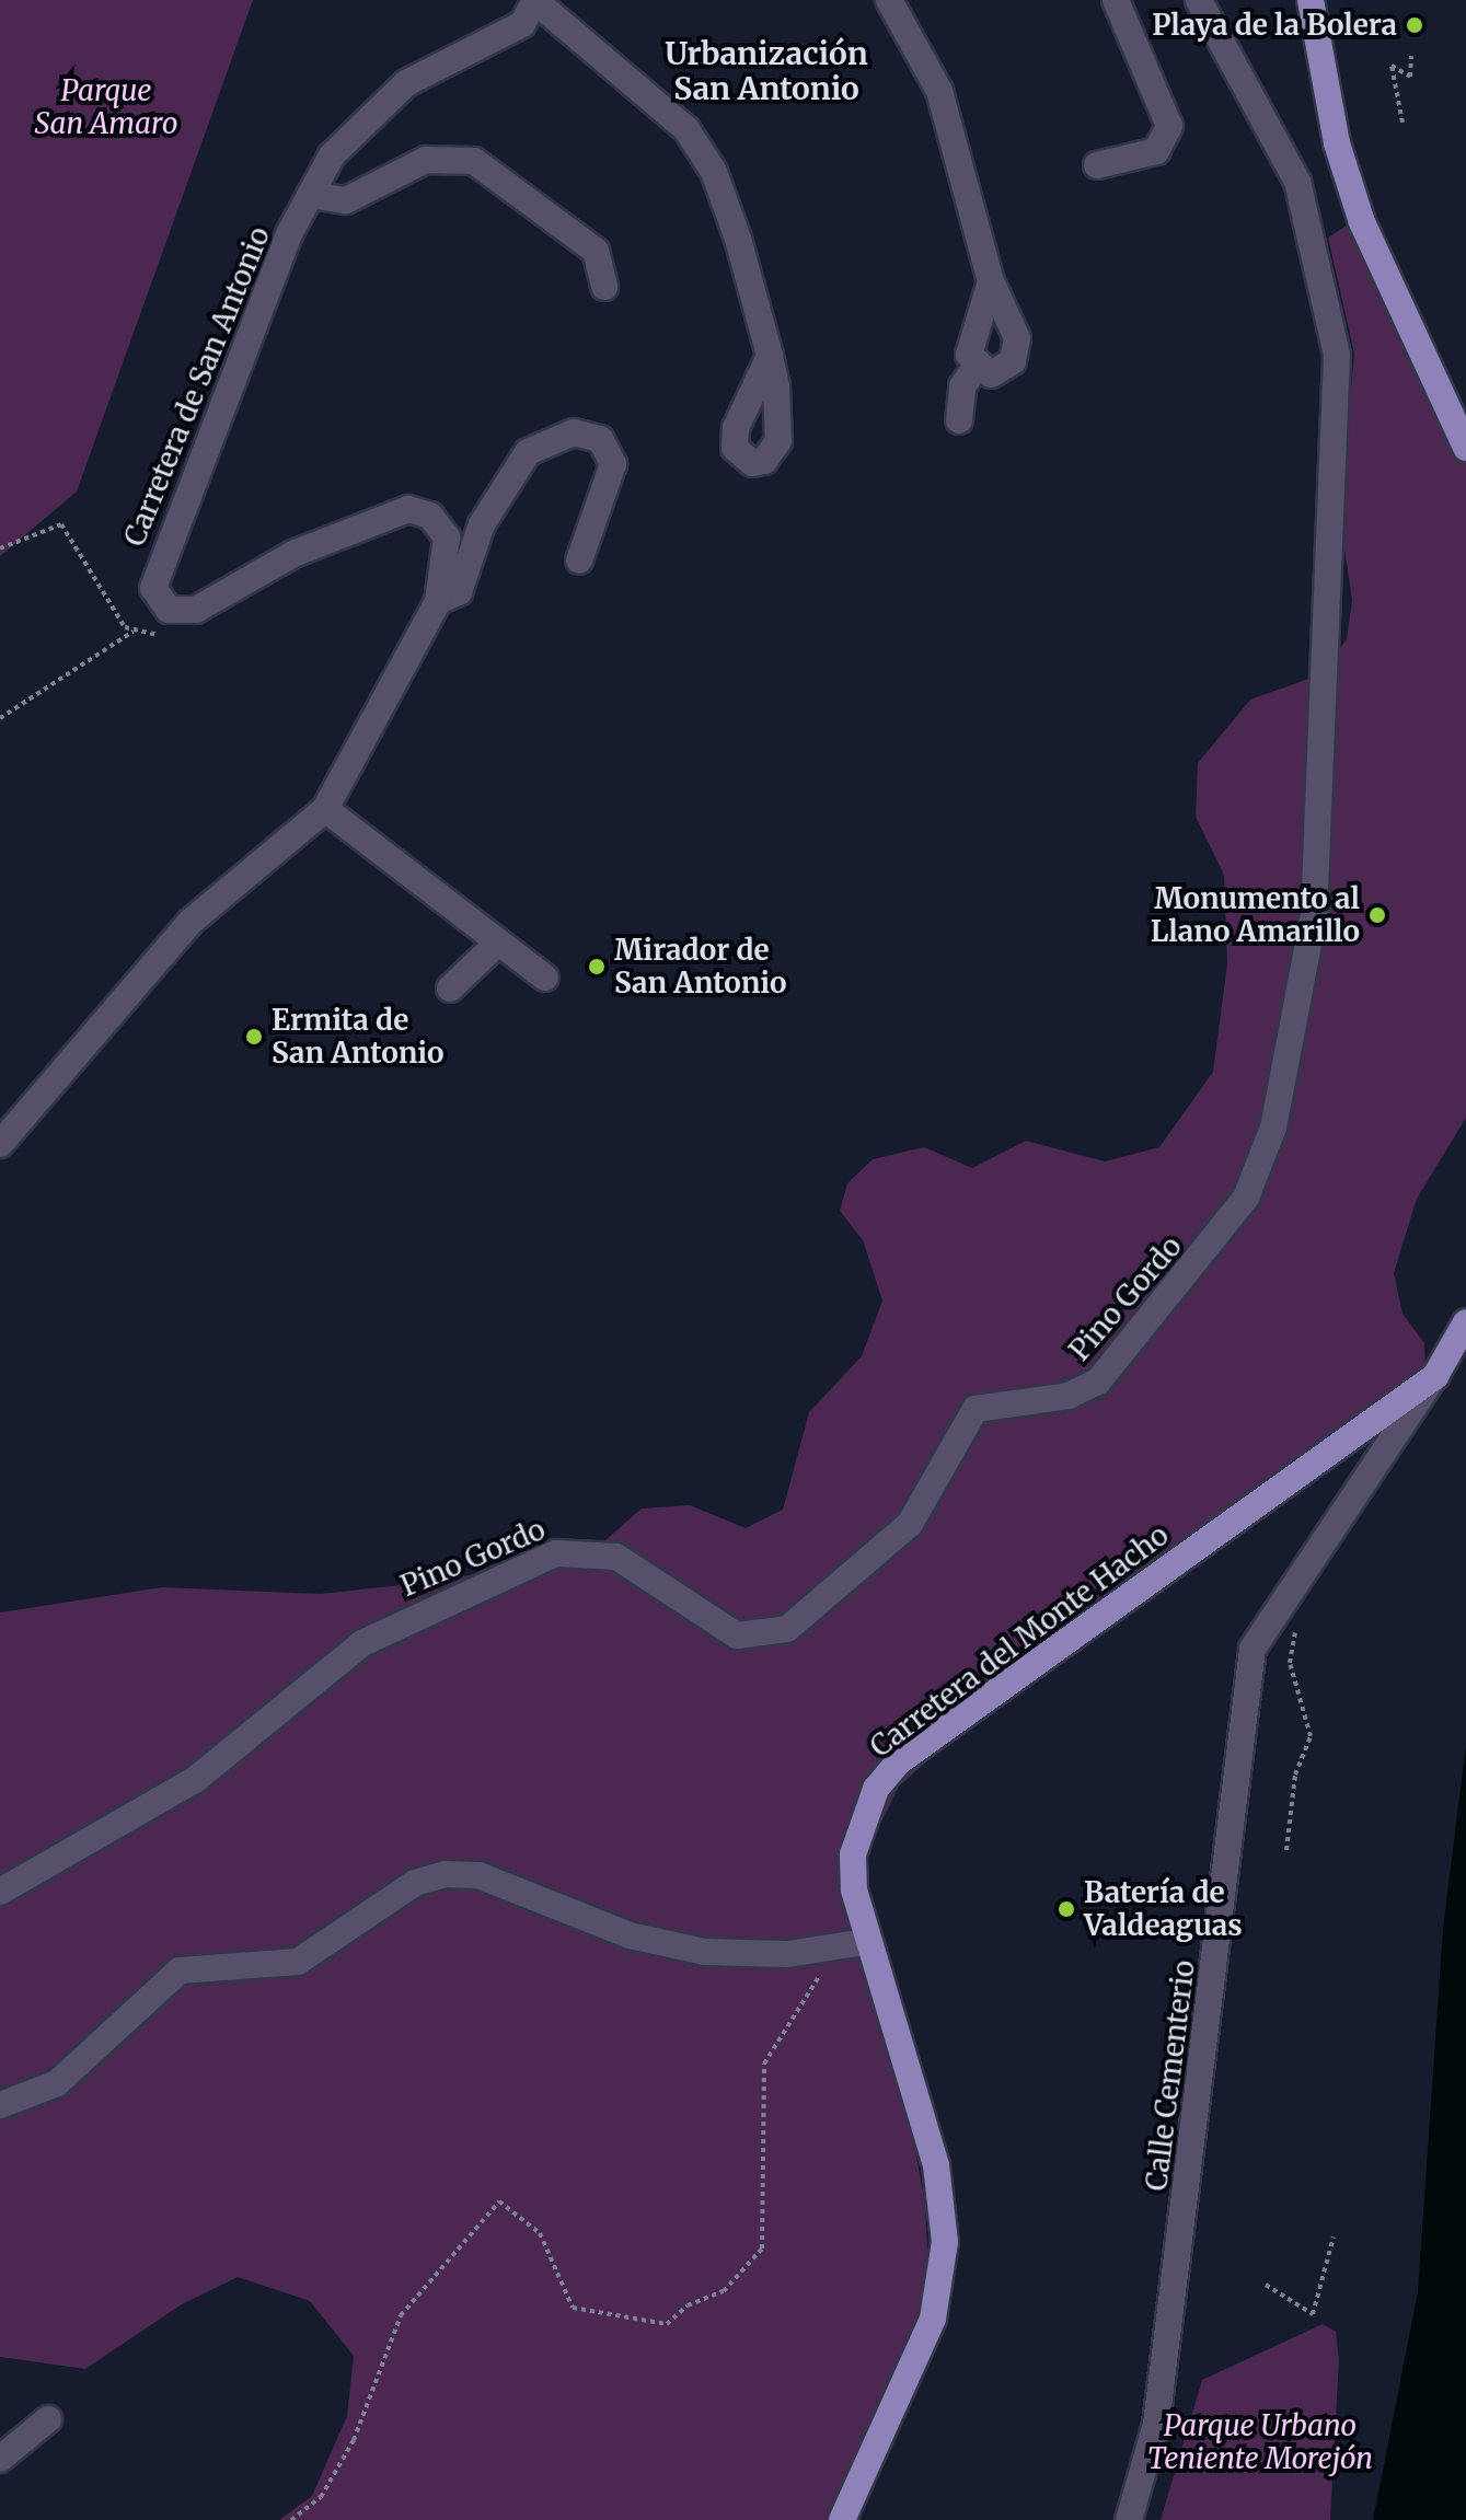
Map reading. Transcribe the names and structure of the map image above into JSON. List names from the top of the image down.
{
  "streets": {
    "main road": ["Carretera del Monte Hacho"],
    "street": ["Carretera de San Antonio", "Pino Gordo", "Calle Cementerio"]
  },
  "crossings": [
    ["Carretera del Monte Hacho", "Calle Cementerio"]
  ],
  "districts": ["Urbanización San Antonio"],
  "parks": ["Parque San Amaro", "Parque Urbano Teniente Morejón"],
  "places": [
    "Playa de la Bolera",
    "Monumento al Llano Amarillo",
    "Mirador de San Antonio",
    "Ermita de San Antonio",
    "Batería de Valdeaguas"
  ]
}
